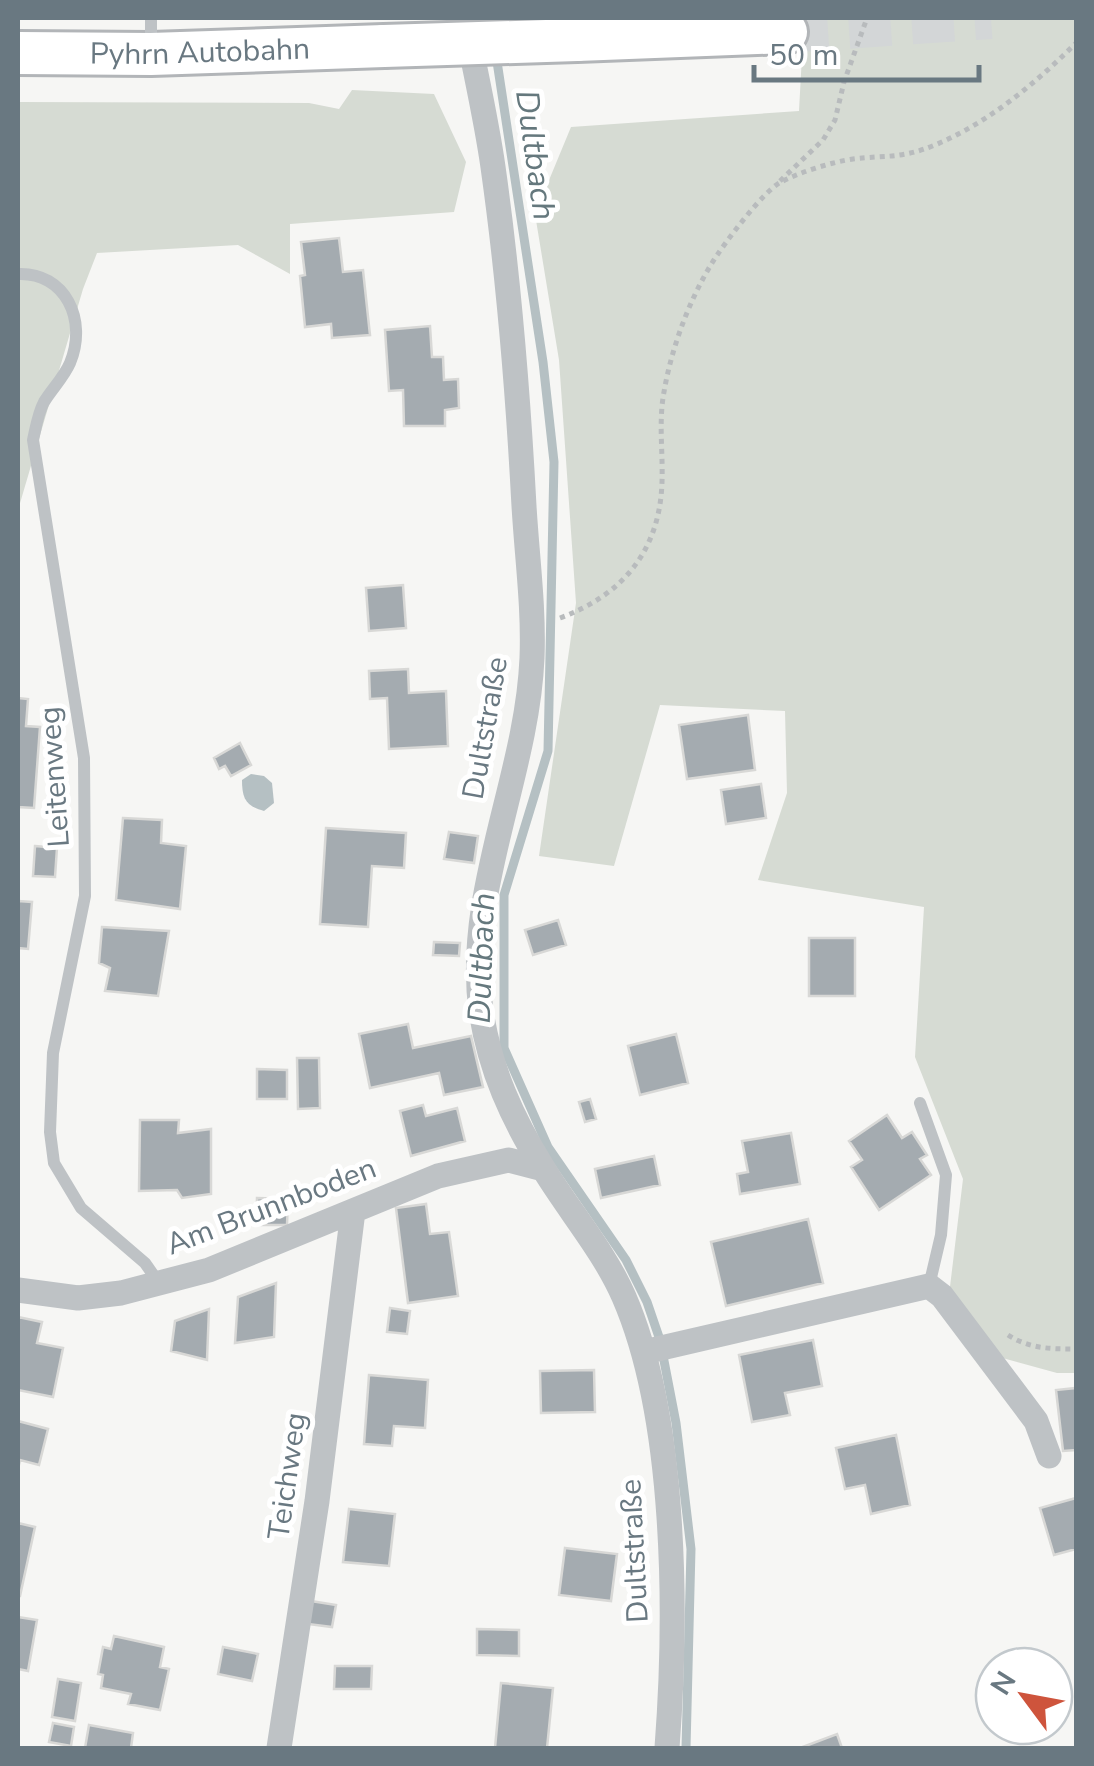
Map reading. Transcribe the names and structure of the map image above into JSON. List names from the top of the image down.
{
  "streets": {
    "highway": ["Pyhrn Autobahn"],
    "street": ["Dultstraße", "Am Brunnboden", "Teichweg"],
    "lane": ["Leitenweg"]
  },
  "crossings": [
    ["Dultstraße", "Am Brunnboden"],
    ["Leitenweg", "Am Brunnboden"],
    ["Am Brunnboden", "Teichweg"]
  ],
  "water": ["Dultbach"],
  "scale_bar": "50 m",
  "north": "top left"
}
